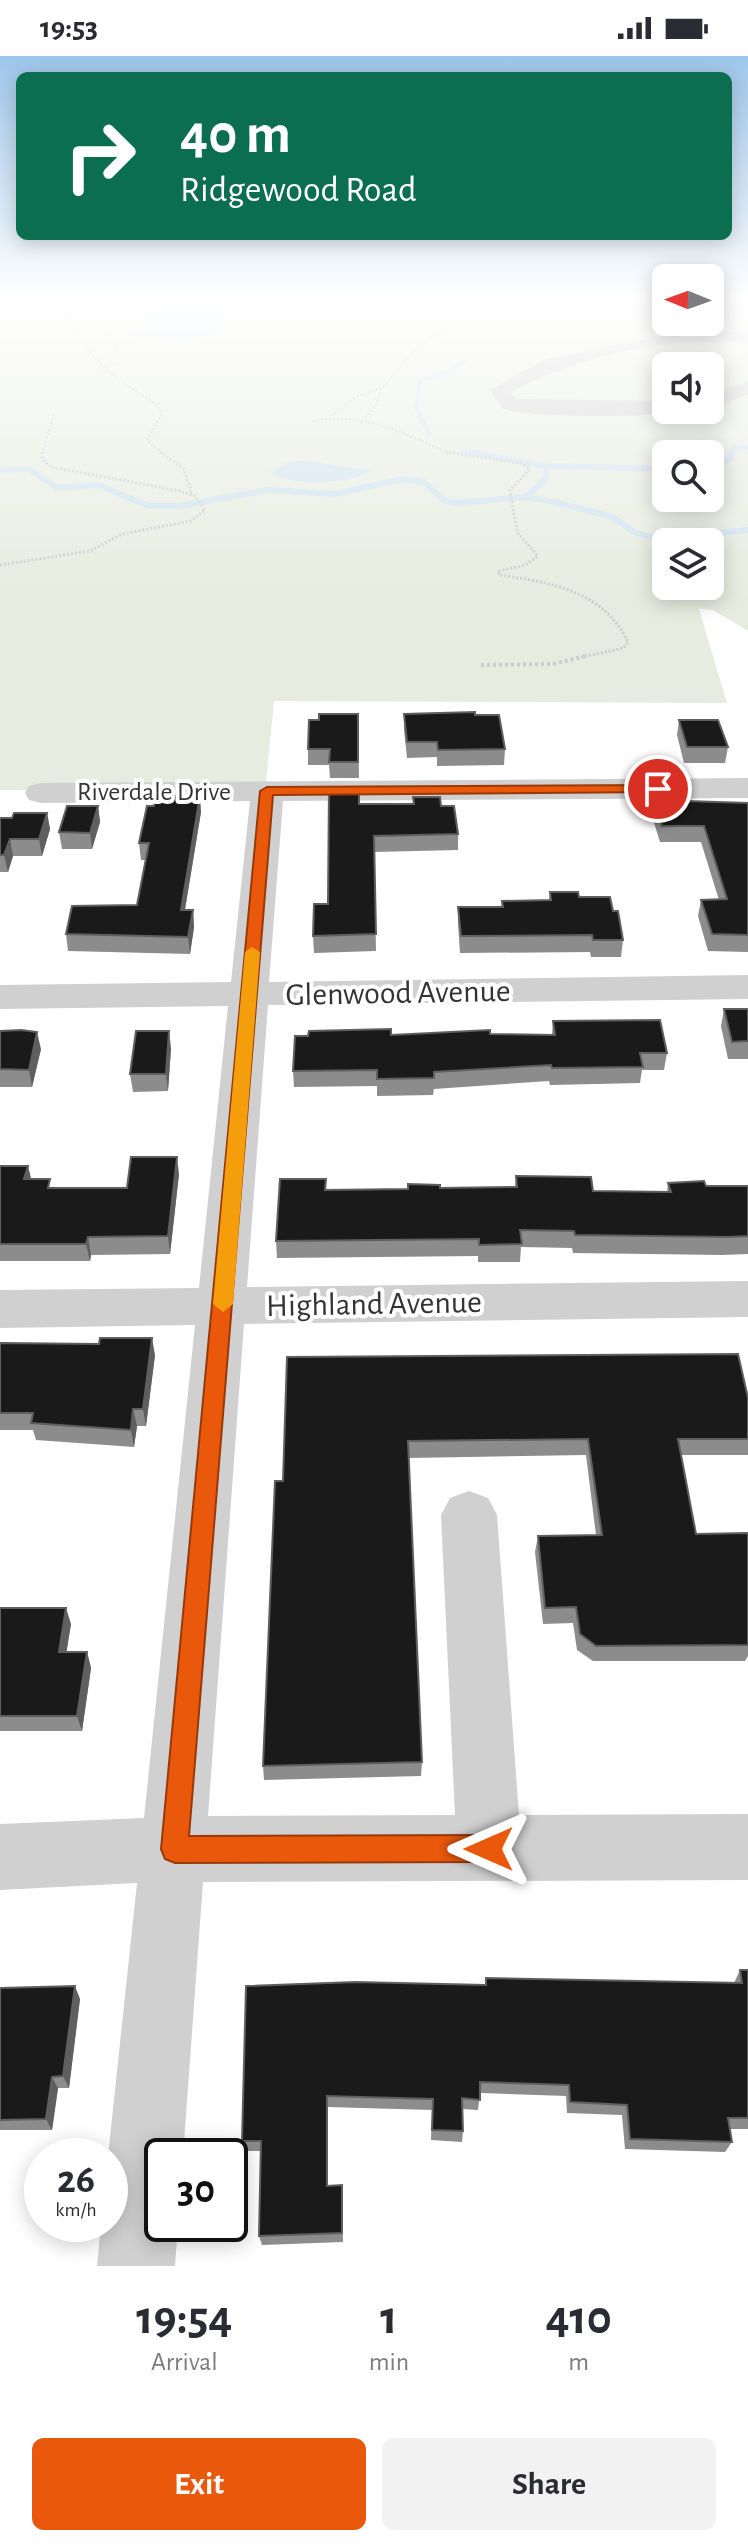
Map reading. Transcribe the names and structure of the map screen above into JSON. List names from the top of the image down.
{
  "streets": {
    "street": ["Riverdale Drive", "Glenwood Avenue", "Highland Avenue"]
  },
  "north": "left",
  "page": {
    "status": "19:53",
    "turn": ["40 m", "Ridgewood Road"],
    "speed": "26 km/h",
    "limit": "30",
    "eta": [
      "19:54",
      "Arrival",
      "1",
      "min",
      "410",
      "m"
    ],
    "buttons": ["Exit", "Share"]
  }
}
